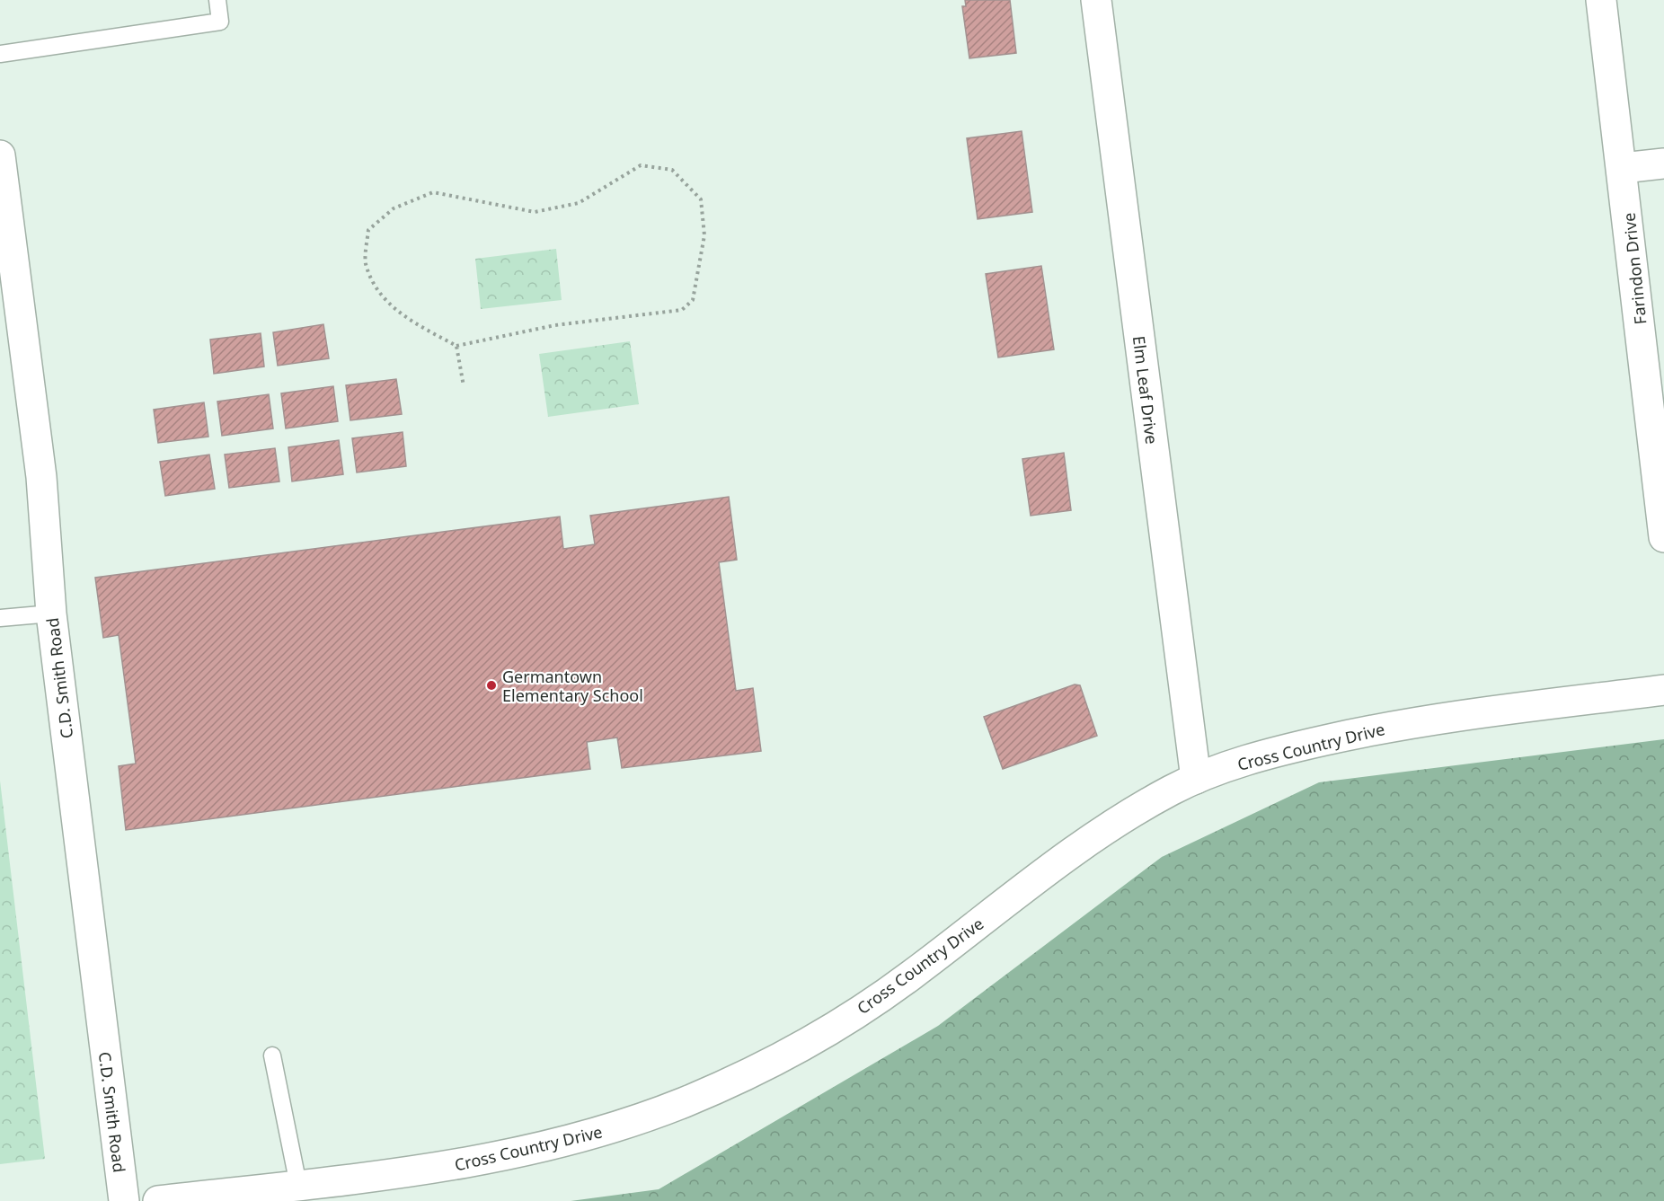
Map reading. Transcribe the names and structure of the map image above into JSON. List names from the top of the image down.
{
  "streets": {
    "street": [
      "Farindon Drive",
      "Elm Leaf Drive",
      "C.D. Smith Road",
      "Cross Country Drive"
    ]
  },
  "crossings": [
    ["Elm Leaf Drive", "Cross Country Drive"]
  ],
  "places": ["Germantown Elementary School"]
}
